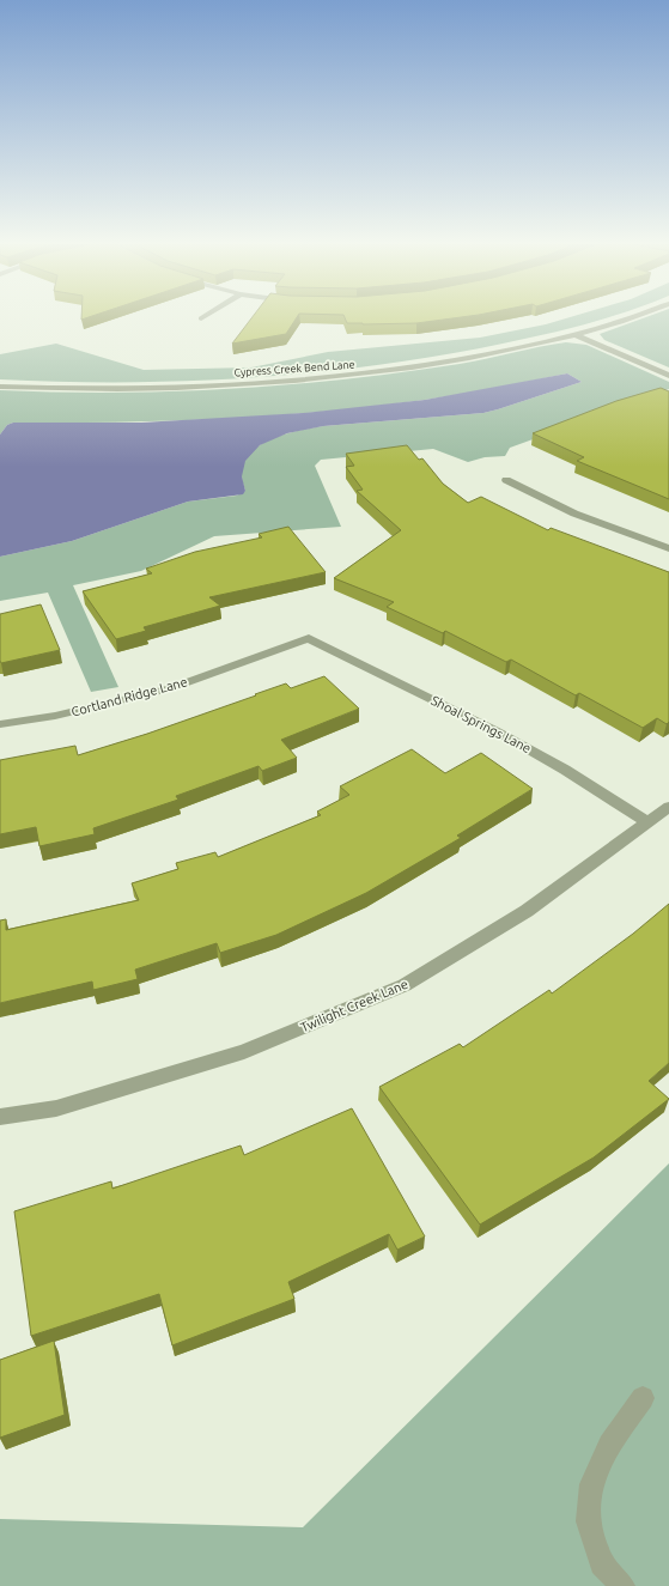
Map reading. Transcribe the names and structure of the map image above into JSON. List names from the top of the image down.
{
  "streets": {
    "street": [
      "Cypress Creek Bend Lane",
      "Cortland Ridge Lane",
      "Shoal Springs Lane",
      "Twilight Creek Lane"
    ]
  },
  "crossings": [
    ["Cortland Ridge Lane", "Shoal Springs Lane"],
    ["Shoal Springs Lane", "Twilight Creek Lane"]
  ]
}
